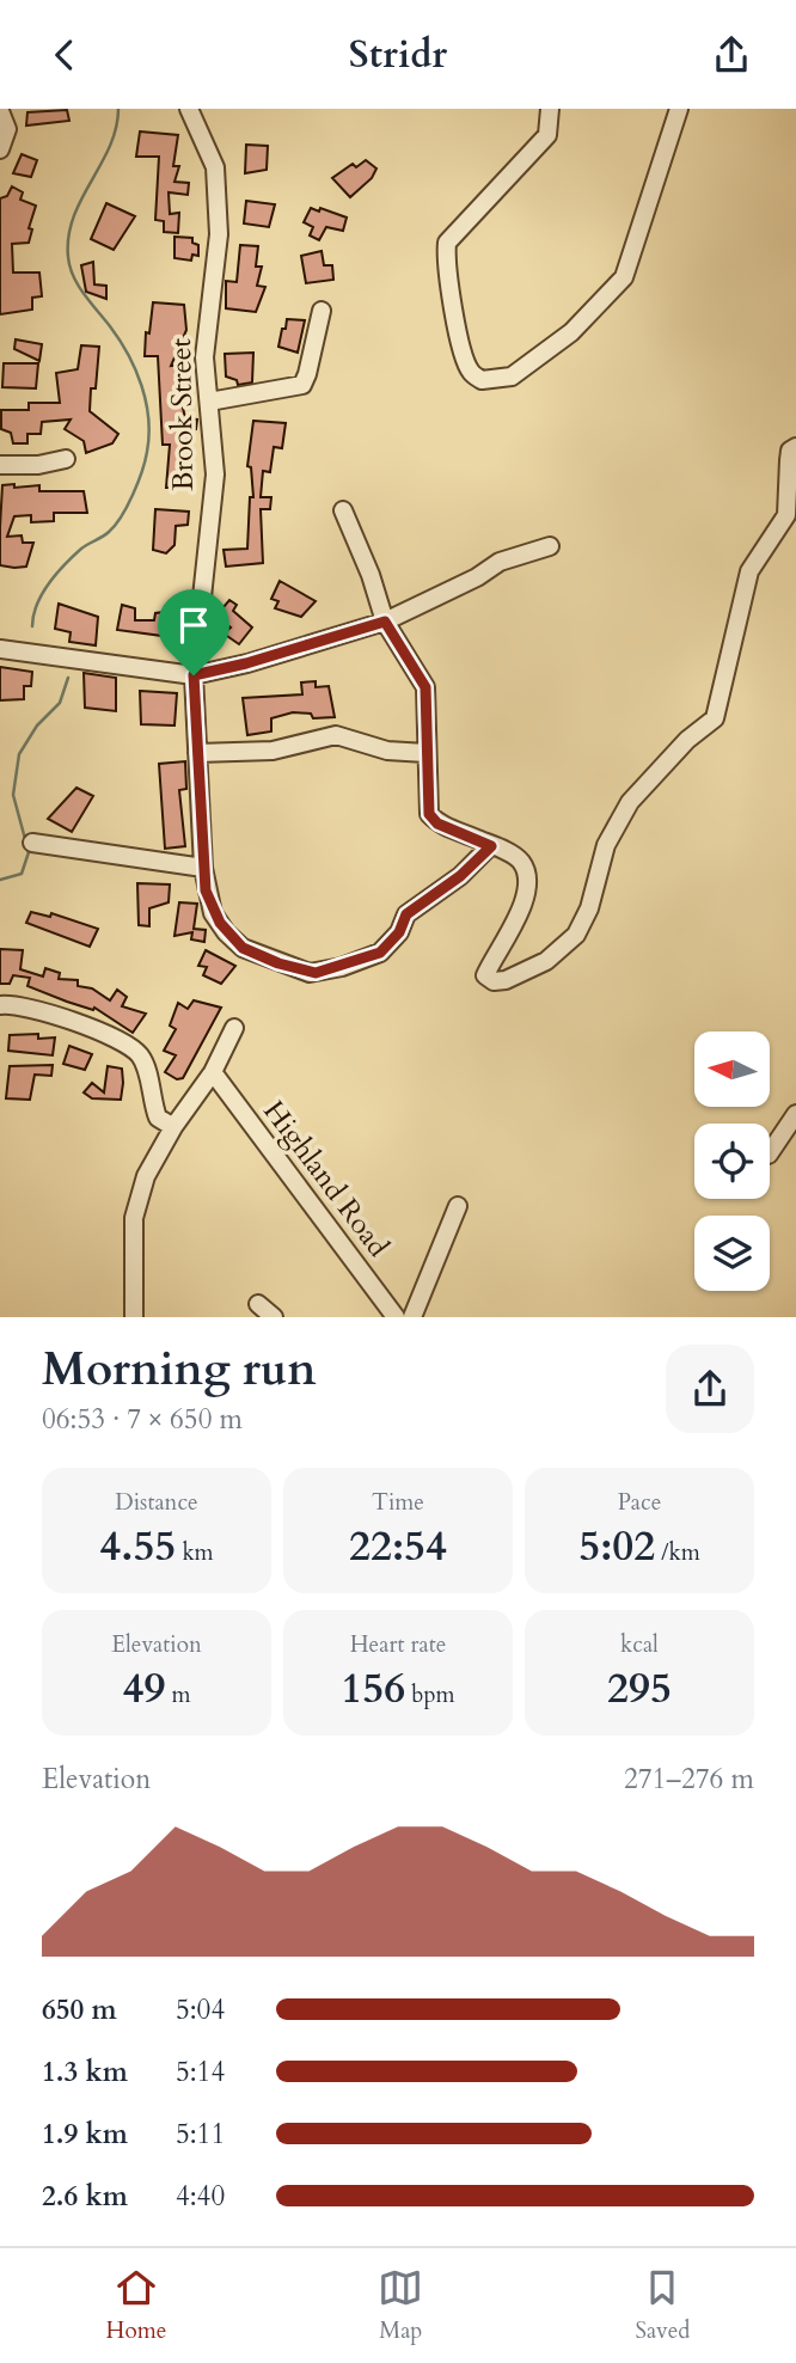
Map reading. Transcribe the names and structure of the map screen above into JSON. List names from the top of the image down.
{
  "streets": {
    "street": ["Brook Street", "Highland Road"]
  },
  "north": "left",
  "page": {
    "header": "Stridr",
    "heading": ["Morning run", "06:53 · 7 × 650 m"],
    "stats": [
      ["Distance", "4.55 km"],
      ["Time", "22:54"],
      ["Pace", "5:02 /km"],
      ["Elevation", "49 m"],
      ["Heart rate", "156 bpm"],
      ["kcal", "295"]
    ],
    "chart": ["Elevation", "271–276 m"],
    "list": [
      {
        "name": "650 m",
        "note": "5:04"
      },
      {
        "name": "1.3 km",
        "note": "5:14"
      },
      {
        "name": "1.9 km",
        "note": "5:11"
      },
      {
        "name": "2.6 km",
        "note": "4:40"
      }
    ],
    "tabs": ["Home", "Map", "Saved"]
  }
}
